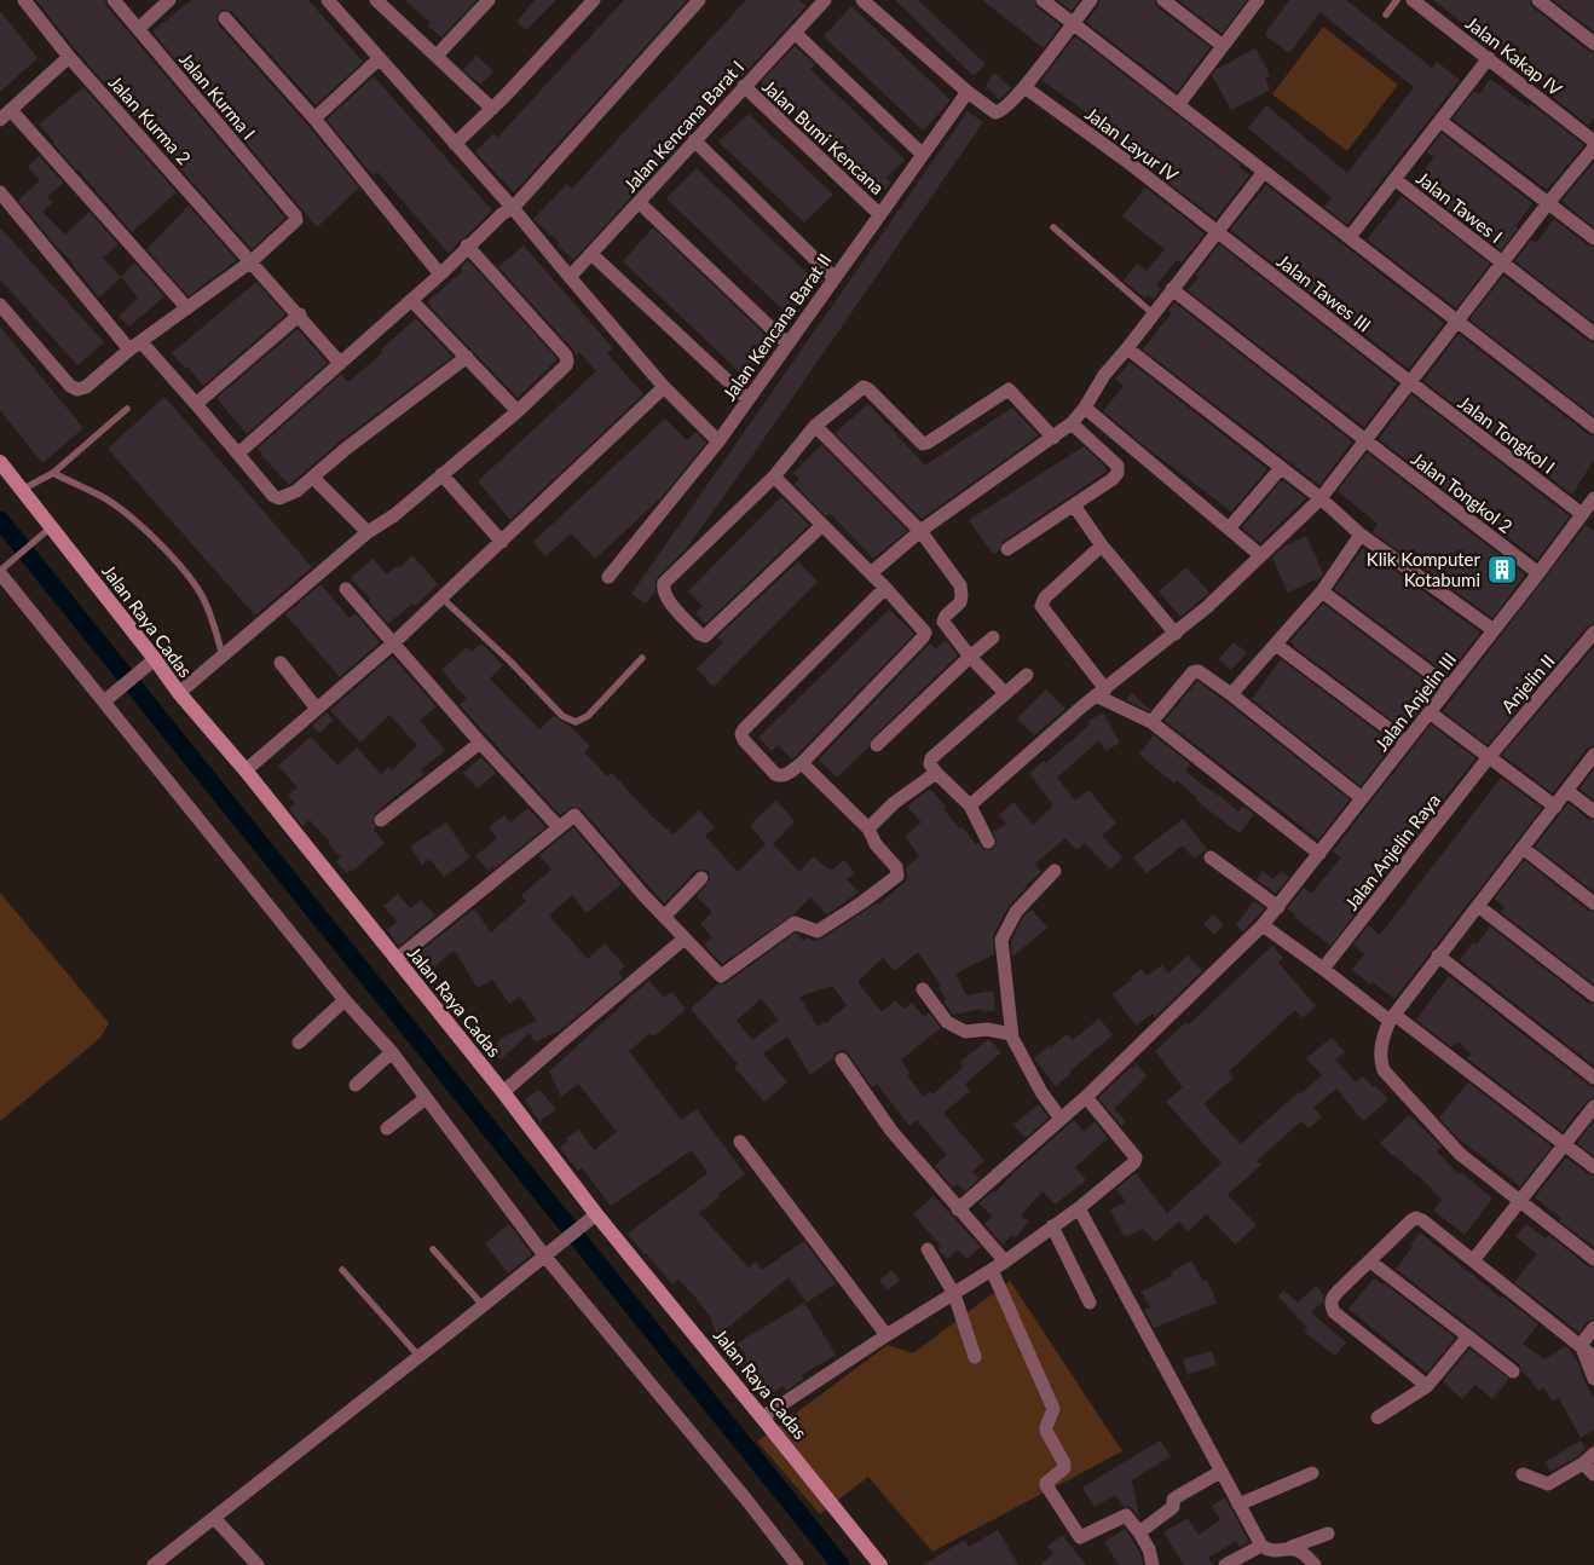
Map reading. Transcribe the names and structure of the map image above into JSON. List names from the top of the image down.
{
  "streets": {
    "street": [
      "Jalan Kakap IV",
      "Jalan Kurma I",
      "Jalan Kurma 2",
      "Jalan Kencana Barat I",
      "Jalan Bumi Kencana",
      "Jalan Layur IV",
      "Jalan Tawes I",
      "Jalan Tawes III",
      "Jalan Kencana Barat II",
      "Jalan Tongkol I",
      "Jalan Tongkol 2",
      "Jalan Raya Cadas",
      "Anjelin II",
      "Jalan Anjelin III",
      "Jalan Anjelin Raya"
    ]
  },
  "crossings": [
    ["Jalan Kurma I", "Jalan Kurma 2"],
    ["Jalan Kencana Barat I", "Jalan Bumi Kencana"],
    ["Jalan Bumi Kencana", "Jalan Kencana Barat II"],
    ["Jalan Layur IV", "Jalan Tawes III"],
    ["Jalan Tawes III", "Jalan Tongkol I"],
    ["Jalan Tongkol I", "Jalan Anjelin III"],
    ["Jalan Tongkol 2", "Jalan Anjelin III"],
    ["Anjelin II", "Jalan Anjelin Raya"]
  ],
  "places": {
    "building": ["Klik Komputer Kotabumi"]
  }
}
